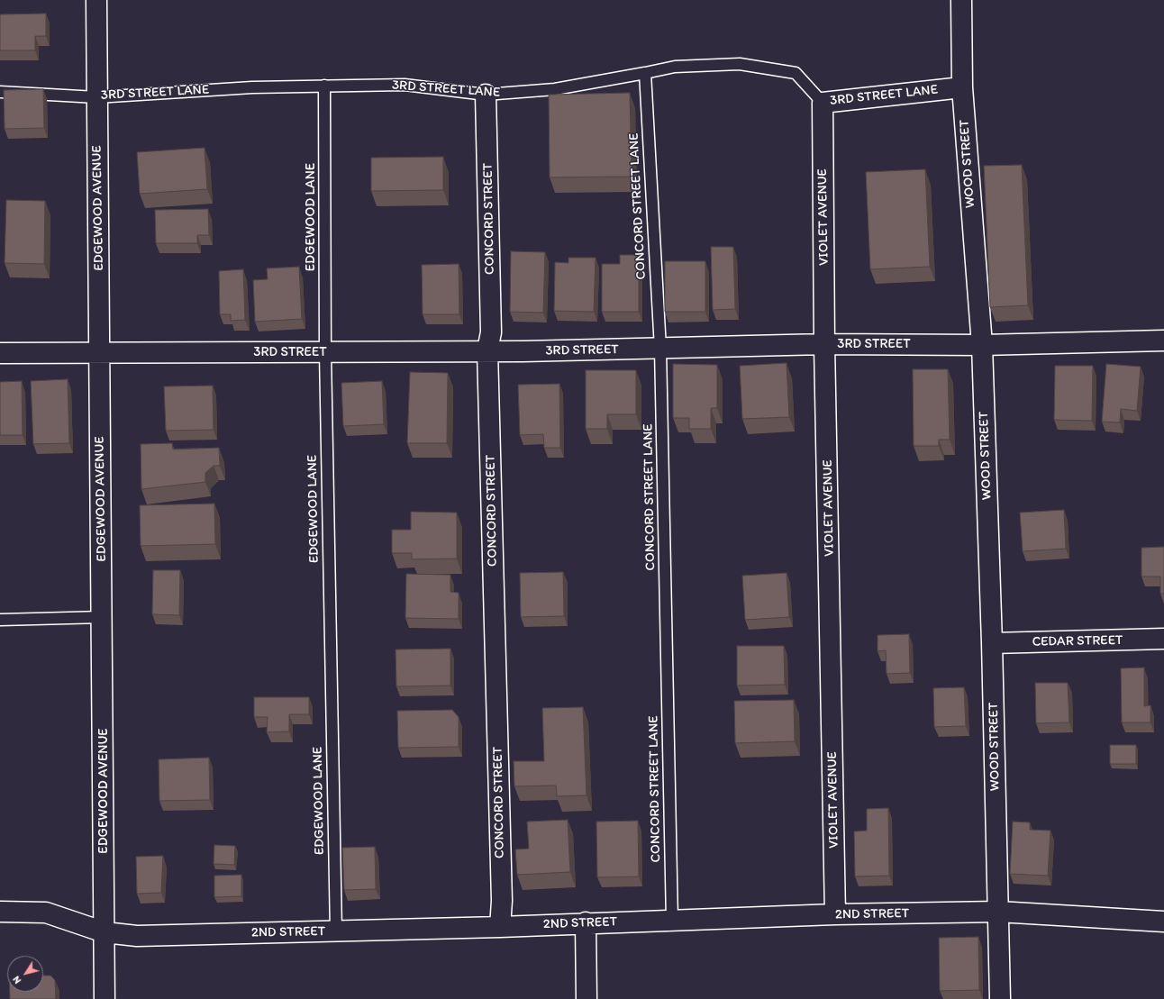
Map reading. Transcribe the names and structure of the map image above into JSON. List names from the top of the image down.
{
  "streets": {
    "street": [
      "3RD STREET LANE",
      "WOOD STREET",
      "EDGEWOOD AVENUE",
      "VIOLET AVENUE",
      "CONCORD STREET",
      "3RD STREET",
      "CEDAR STREET",
      "2ND STREET"
    ],
    "lane": ["CONCORD STREET LANE", "EDGEWOOD LANE"]
  },
  "crossings": [
    ["3RD STREET LANE", "WOOD STREET"],
    ["3RD STREET LANE", "CONCORD STREET LANE"],
    ["3RD STREET LANE", "EDGEWOOD AVENUE"],
    ["3RD STREET LANE", "EDGEWOOD LANE"],
    ["3RD STREET LANE", "VIOLET AVENUE"],
    ["3RD STREET LANE", "CONCORD STREET"],
    ["WOOD STREET", "3RD STREET"],
    ["WOOD STREET", "CEDAR STREET"],
    ["WOOD STREET", "2ND STREET"],
    ["CONCORD STREET LANE", "3RD STREET"],
    ["CONCORD STREET LANE", "2ND STREET"],
    ["EDGEWOOD AVENUE", "3RD STREET"],
    ["EDGEWOOD AVENUE", "2ND STREET"],
    ["EDGEWOOD LANE", "3RD STREET"],
    ["EDGEWOOD LANE", "2ND STREET"],
    ["VIOLET AVENUE", "3RD STREET"],
    ["VIOLET AVENUE", "2ND STREET"],
    ["CONCORD STREET", "3RD STREET"],
    ["CONCORD STREET", "2ND STREET"]
  ],
  "north": "bottom left"
}
